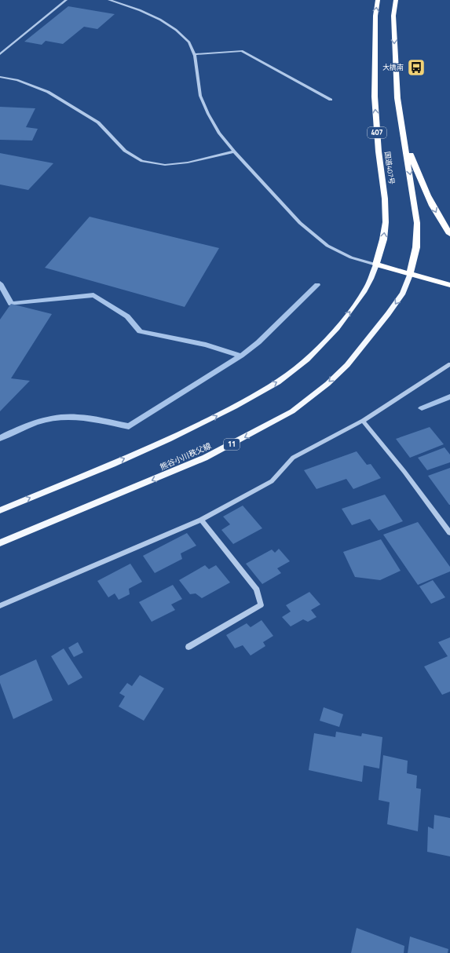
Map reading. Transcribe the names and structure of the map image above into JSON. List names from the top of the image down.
{
  "streets": {
    "highway": ["407", "国道407号"],
    "main road": ["11", "熊谷小川秩父線"]
  },
  "places": {
    "bus stop": ["大橋南"]
  }
}
